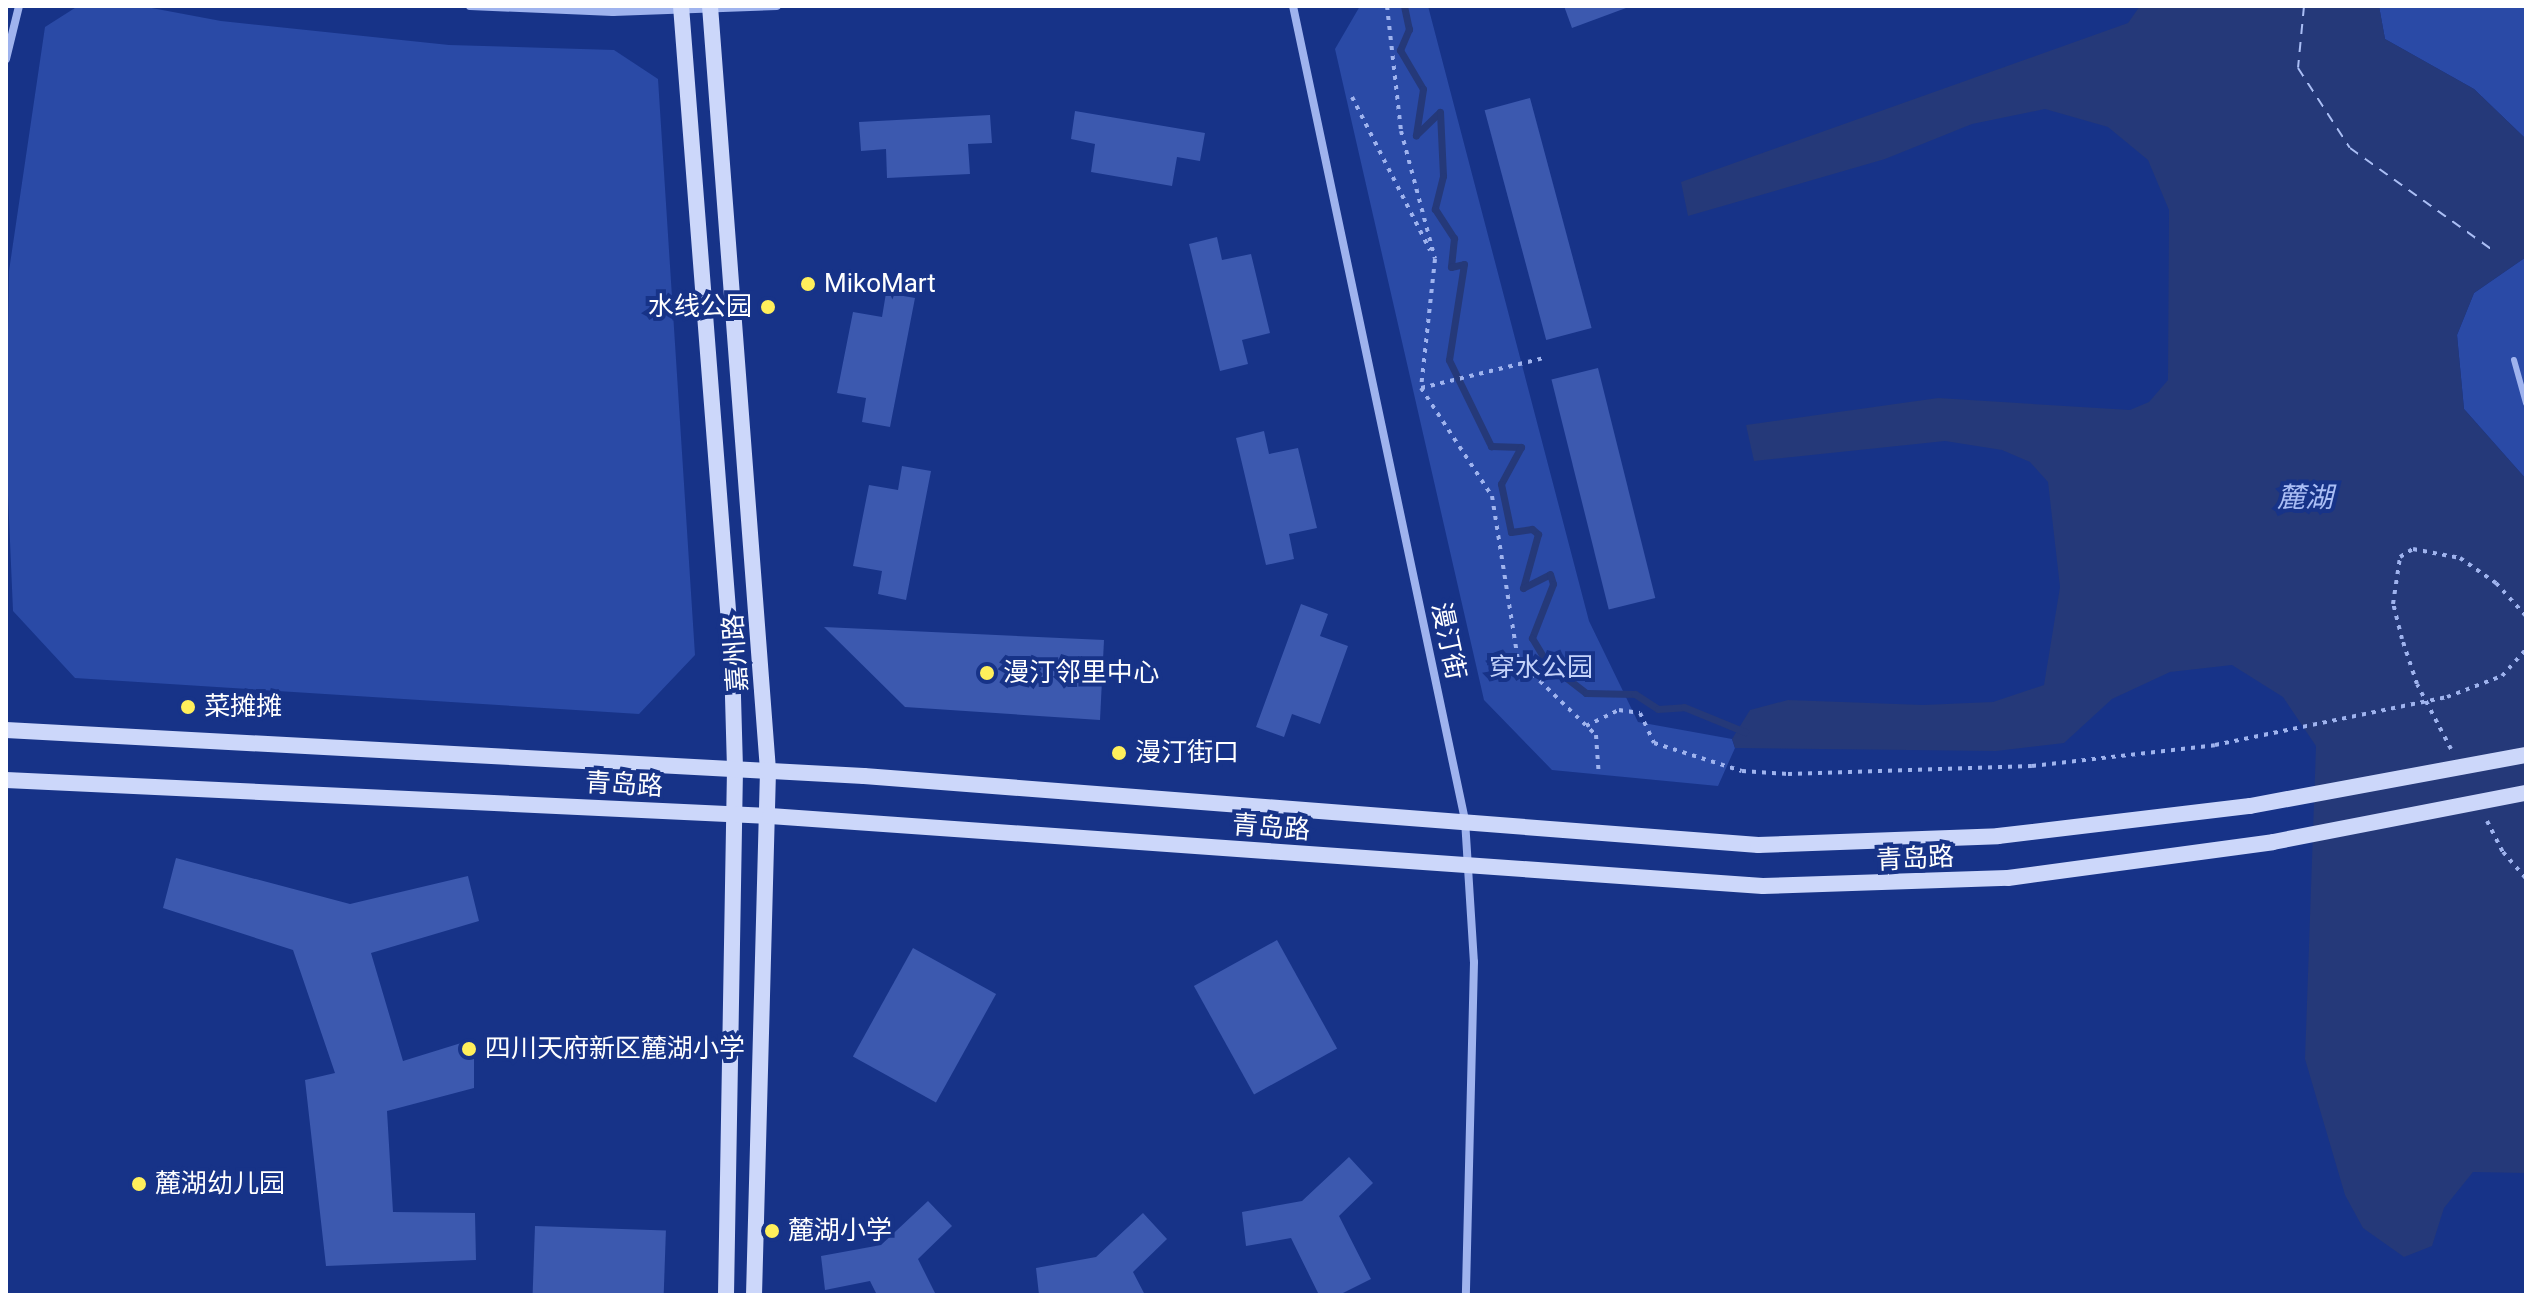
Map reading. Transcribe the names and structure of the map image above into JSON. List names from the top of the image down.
{
  "streets": {
    "main road": ["嘉州路", "青岛路"],
    "street": ["漫汀街"]
  },
  "crossings": [
    ["漫汀街", "青岛路"],
    ["嘉州路", "青岛路"]
  ],
  "water": ["麓湖"],
  "parks": ["穿水公园"],
  "places": [
    "MikoMart",
    "水线公园",
    "漫汀邻里中心",
    "菜摊摊",
    "漫汀街口",
    "四川天府新区麓湖小学",
    "麓湖幼儿园",
    "麓湖小学"
  ]
}
